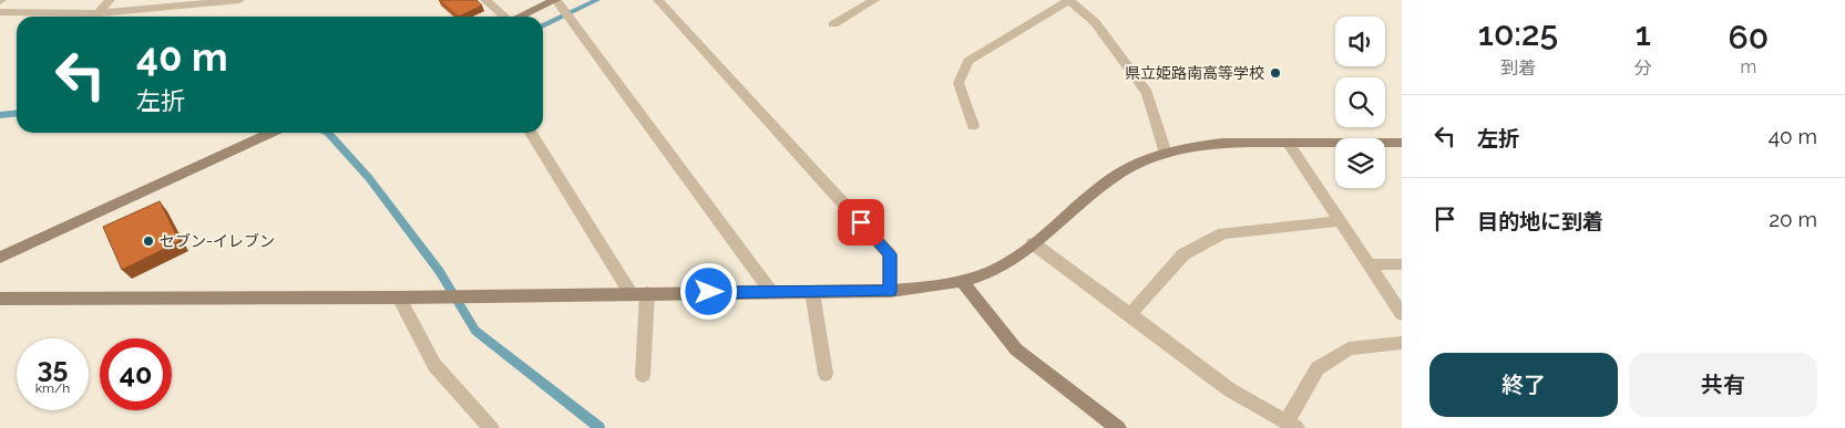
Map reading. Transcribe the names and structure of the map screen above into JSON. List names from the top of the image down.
{
  "places": ["県立姫路南高等学校", "セブン-イレブン"],
  "page": {
    "eta": [
      "10:25",
      "到着",
      "1",
      "分",
      "60",
      "m"
    ],
    "turn": ["40 m", "左折"],
    "list": [
      {
        "name": "左折",
        "value": "40 m"
      },
      {
        "name": "目的地に到着",
        "value": "20 m"
      }
    ],
    "speed": "35 km/h",
    "limit": "40",
    "buttons": ["終了", "共有"]
  }
}
